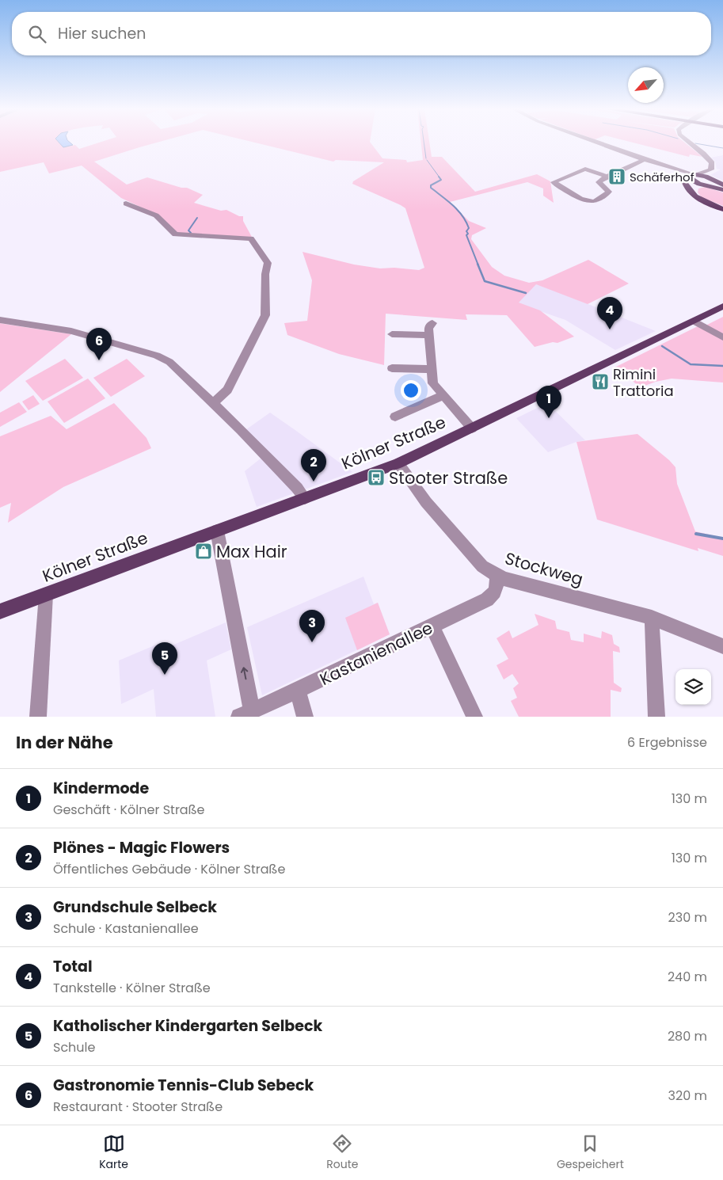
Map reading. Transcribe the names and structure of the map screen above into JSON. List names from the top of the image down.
{
  "streets": {
    "main road": ["Kölner Straße"],
    "street": ["Stockweg", "Kastanienallee"]
  },
  "crossings": [
    ["Kölner Straße", "Stockweg"],
    ["Stockweg", "Kastanienallee"]
  ],
  "places": {
    "building": ["Schäferhof"],
    "restaurant": ["Rimini Trattoria"],
    "bus stop": ["Stooter Straße"],
    "shop": ["Max Hair"]
  },
  "north": "bottom left",
  "page": {
    "search": "Hier suchen",
    "pins": [
      "4",
      "6",
      "1",
      "2",
      "3",
      "5"
    ],
    "heading": ["In der Nähe", "6 Ergebnisse"],
    "list": [
      {
        "mark": "1",
        "name": "Kindermode",
        "note": "Geschäft · Kölner Straße",
        "value": "130 m"
      },
      {
        "mark": "2",
        "name": "Plönes - Magic Flowers",
        "note": "Öffentliches Gebäude · Kölner Straße",
        "value": "130 m"
      },
      {
        "mark": "3",
        "name": "Grundschule Selbeck",
        "note": "Schule · Kastanienallee",
        "value": "230 m"
      },
      {
        "mark": "4",
        "name": "Total",
        "note": "Tankstelle · Kölner Straße",
        "value": "240 m"
      },
      {
        "mark": "5",
        "name": "Katholischer Kindergarten Selbeck",
        "note": "Schule",
        "value": "280 m"
      },
      {
        "mark": "6",
        "name": "Gastronomie Tennis-Club Sebeck",
        "note": "Restaurant · Stooter Straße",
        "value": "320 m"
      }
    ],
    "nav": ["Karte", "Route", "Gespeichert"]
  }
}
